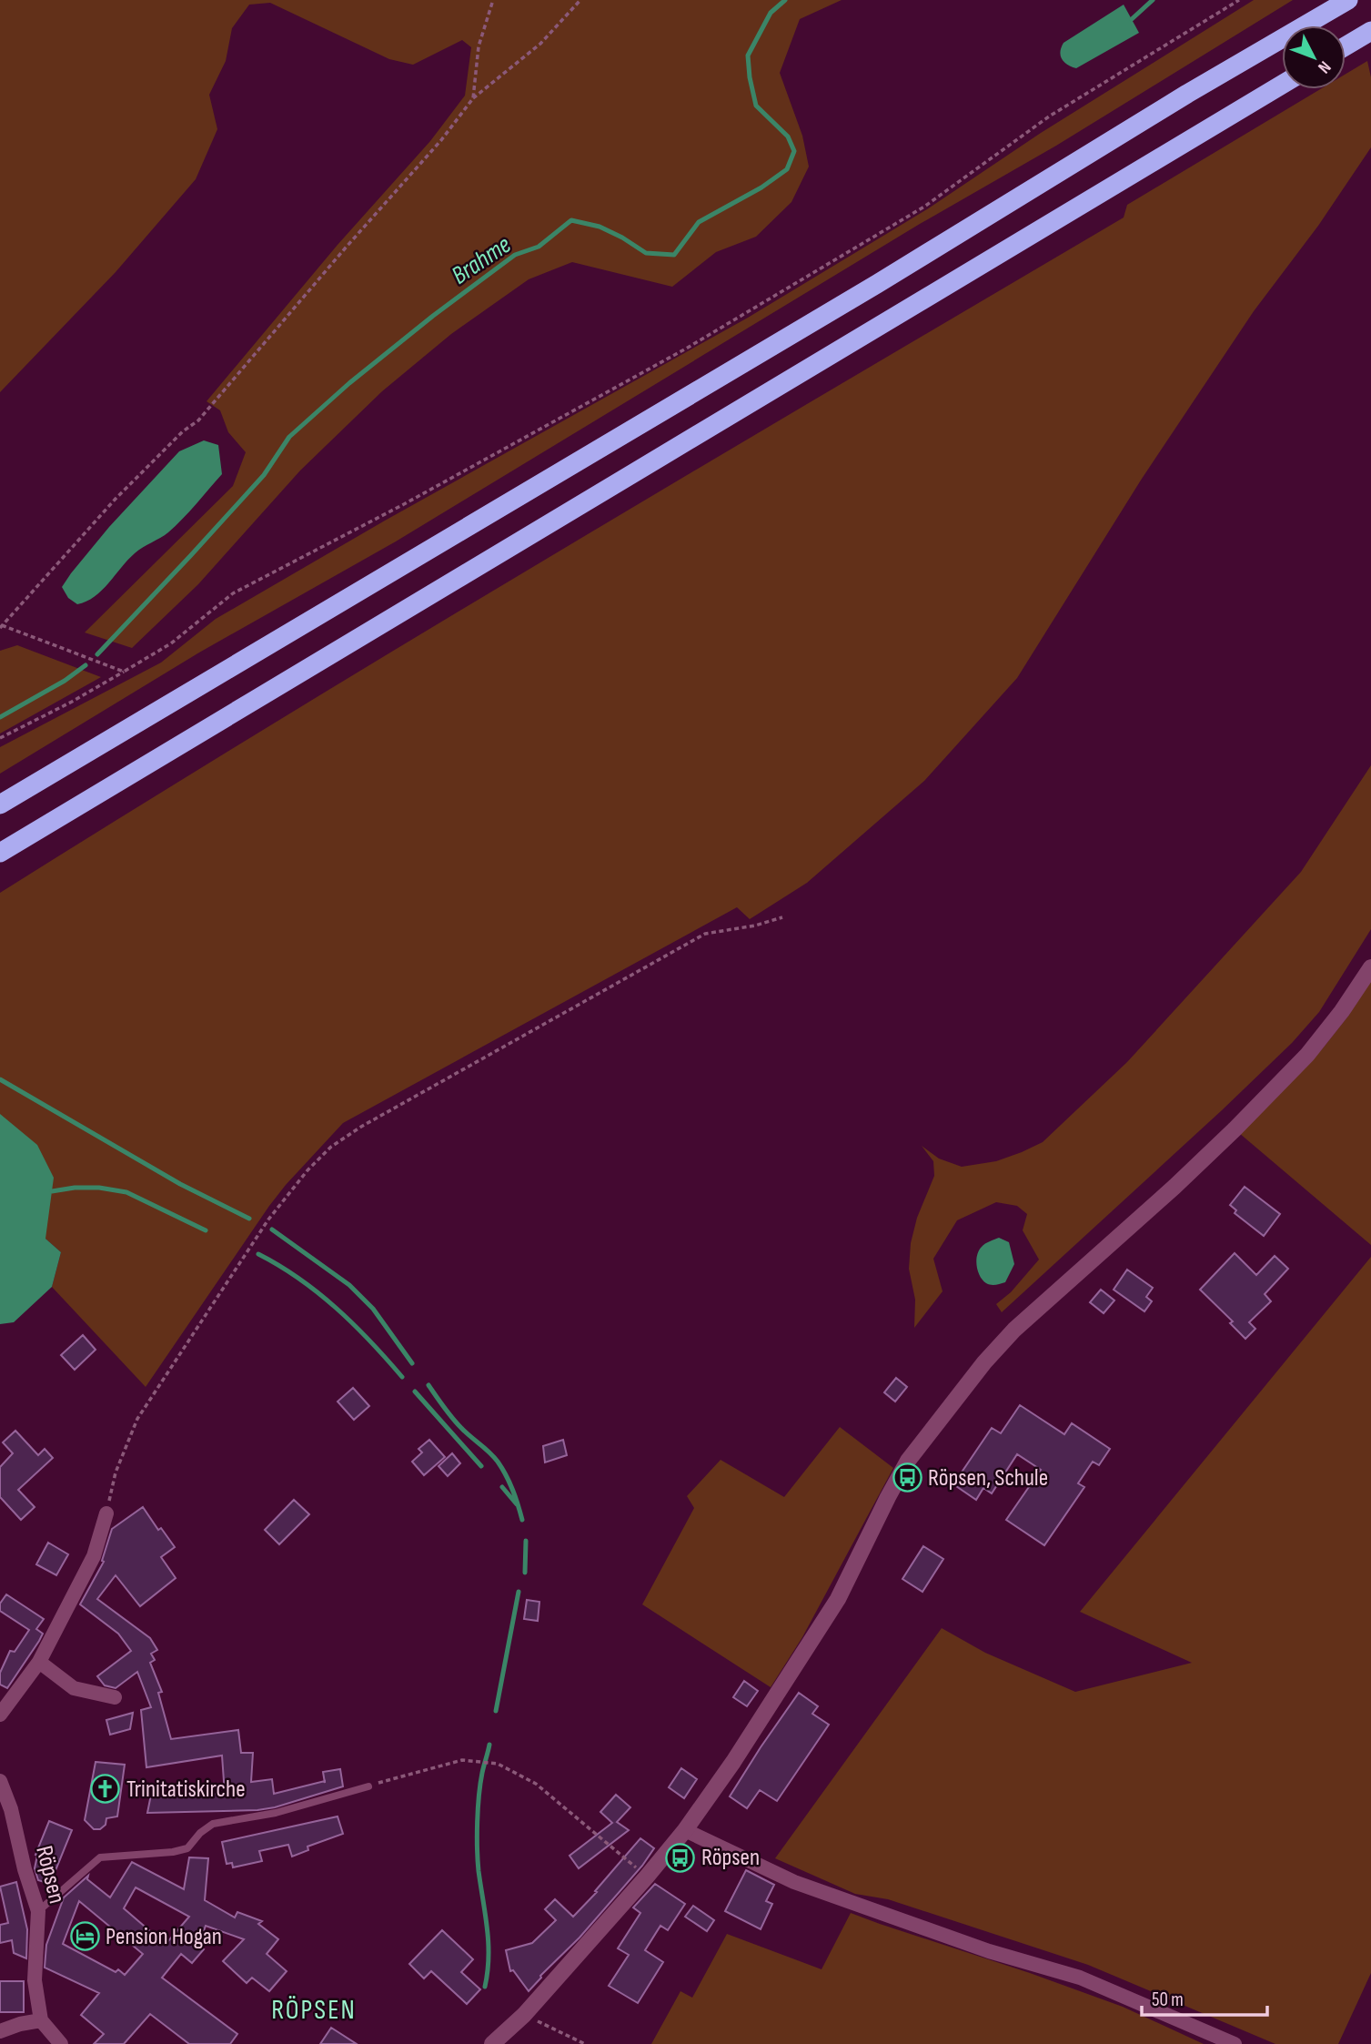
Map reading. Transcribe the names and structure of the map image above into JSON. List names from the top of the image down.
{
  "streets": {
    "street": ["Röpsen"]
  },
  "districts": ["RÖPSEN"],
  "water": ["Brahme"],
  "places": {
    "bus stop": ["Röpsen, Schule", "Röpsen"],
    "church": ["Trinitatiskirche"],
    "hotel": ["Pension Hogan"]
  },
  "scale_bar": "50 m",
  "north": "bottom right"
}
